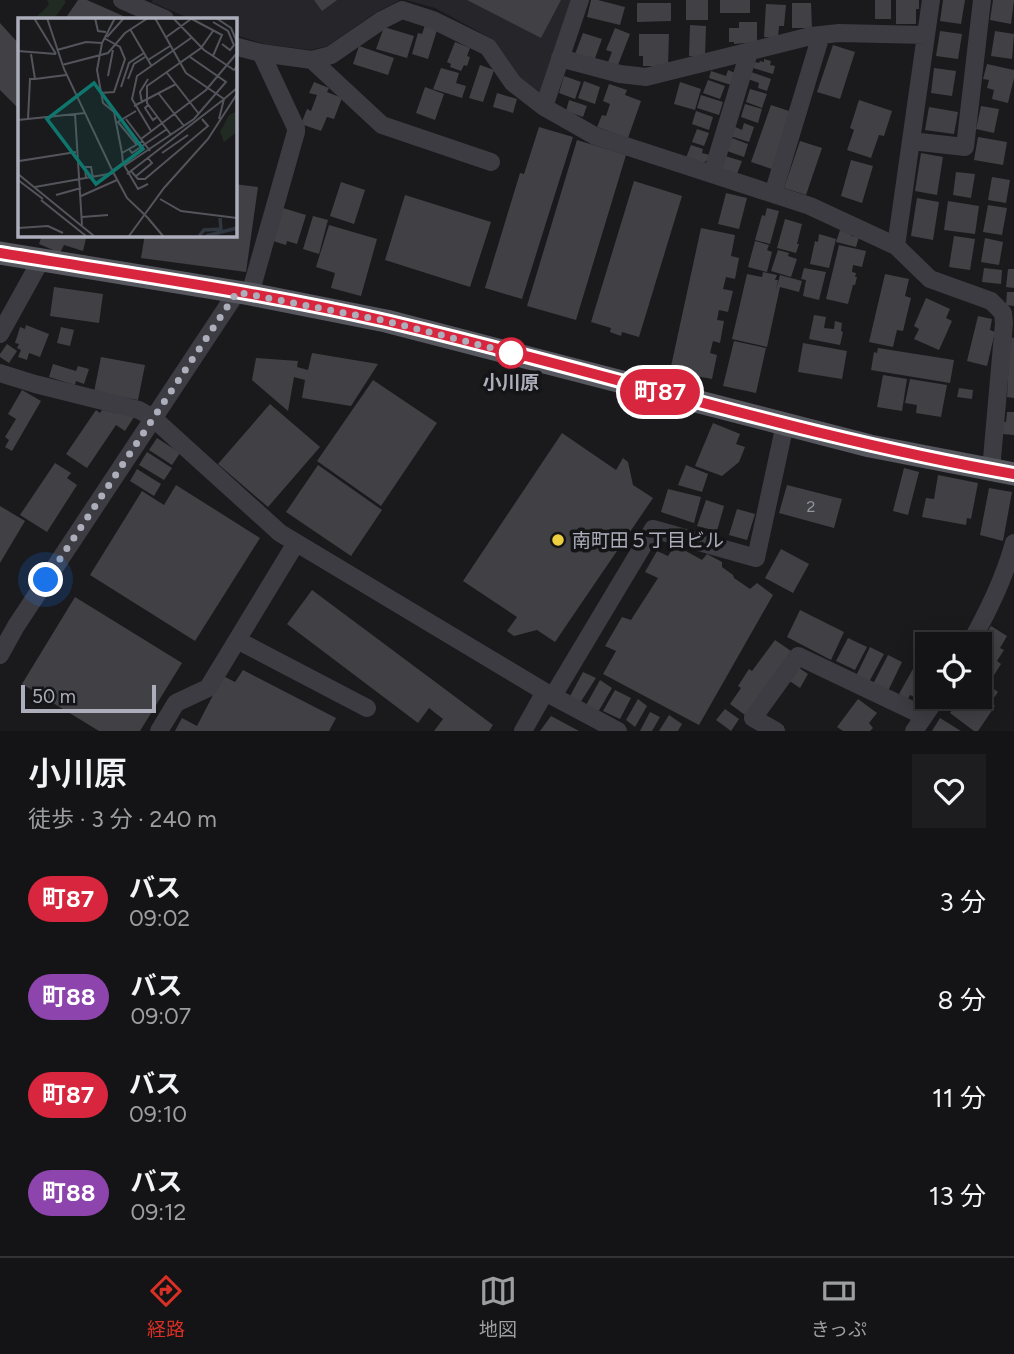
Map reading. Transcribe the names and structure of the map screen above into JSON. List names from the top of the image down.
{
  "places": ["小川原", "南町田５丁目ビル"],
  "lines": ["bus line 町87"],
  "house_numbers": ["2"],
  "scale_bar": "50 m",
  "page": {
    "on_map": "町87",
    "scale": "50 m",
    "heading": ["小川原", "徒歩 · 3 分 · 240 m"],
    "list": [
      {
        "mark": "町87",
        "name": "バス",
        "note": "09:02",
        "value": "3 分"
      },
      {
        "mark": "町88",
        "name": "バス",
        "note": "09:07",
        "value": "8 分"
      },
      {
        "mark": "町87",
        "name": "バス",
        "note": "09:10",
        "value": "11 分"
      },
      {
        "mark": "町88",
        "name": "バス",
        "note": "09:12",
        "value": "13 分"
      }
    ],
    "tabs": ["経路", "地図", "きっぷ"]
  }
}
